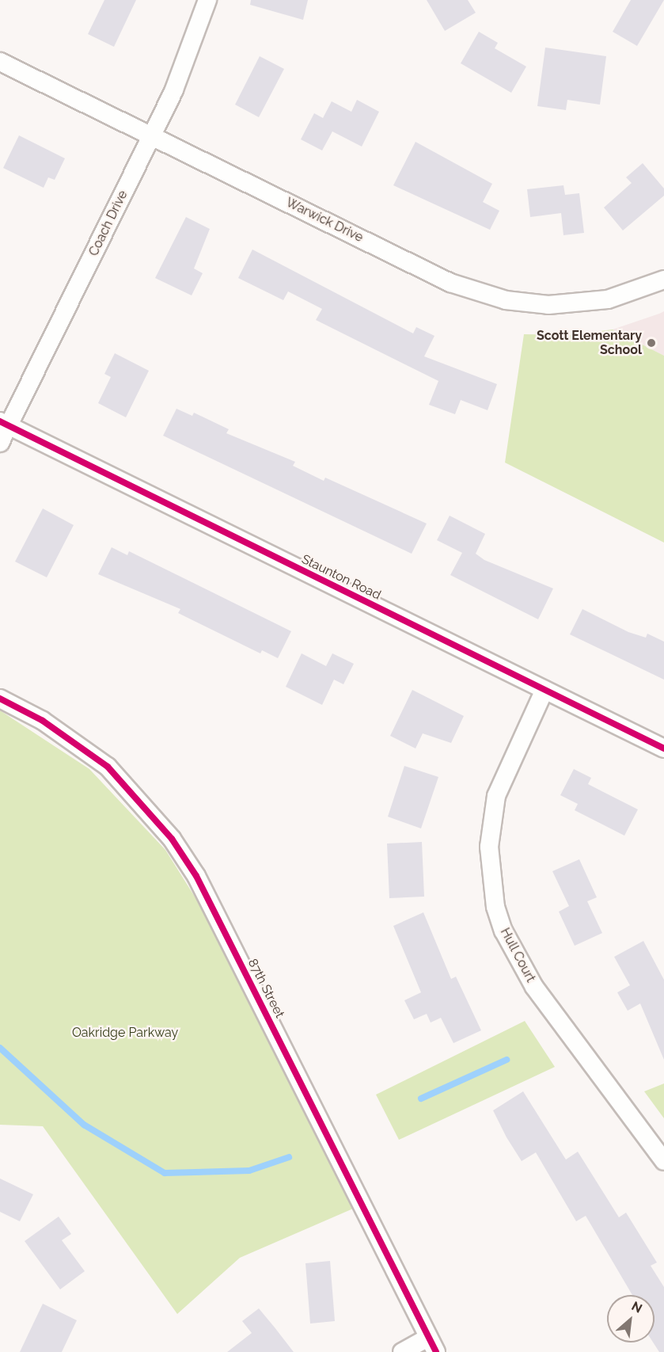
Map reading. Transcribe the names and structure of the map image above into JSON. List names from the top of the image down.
{
  "streets": {
    "street": [
      "Warwick Drive",
      "Coach Drive",
      "Staunton Road",
      "Hull Court",
      "87th Street"
    ]
  },
  "crossings": [
    ["Warwick Drive", "Coach Drive"],
    ["Coach Drive", "Staunton Road"],
    ["Staunton Road", "Hull Court"]
  ],
  "parks": ["Oakridge Parkway"],
  "places": ["Scott Elementary School"],
  "north": "top right"
}
